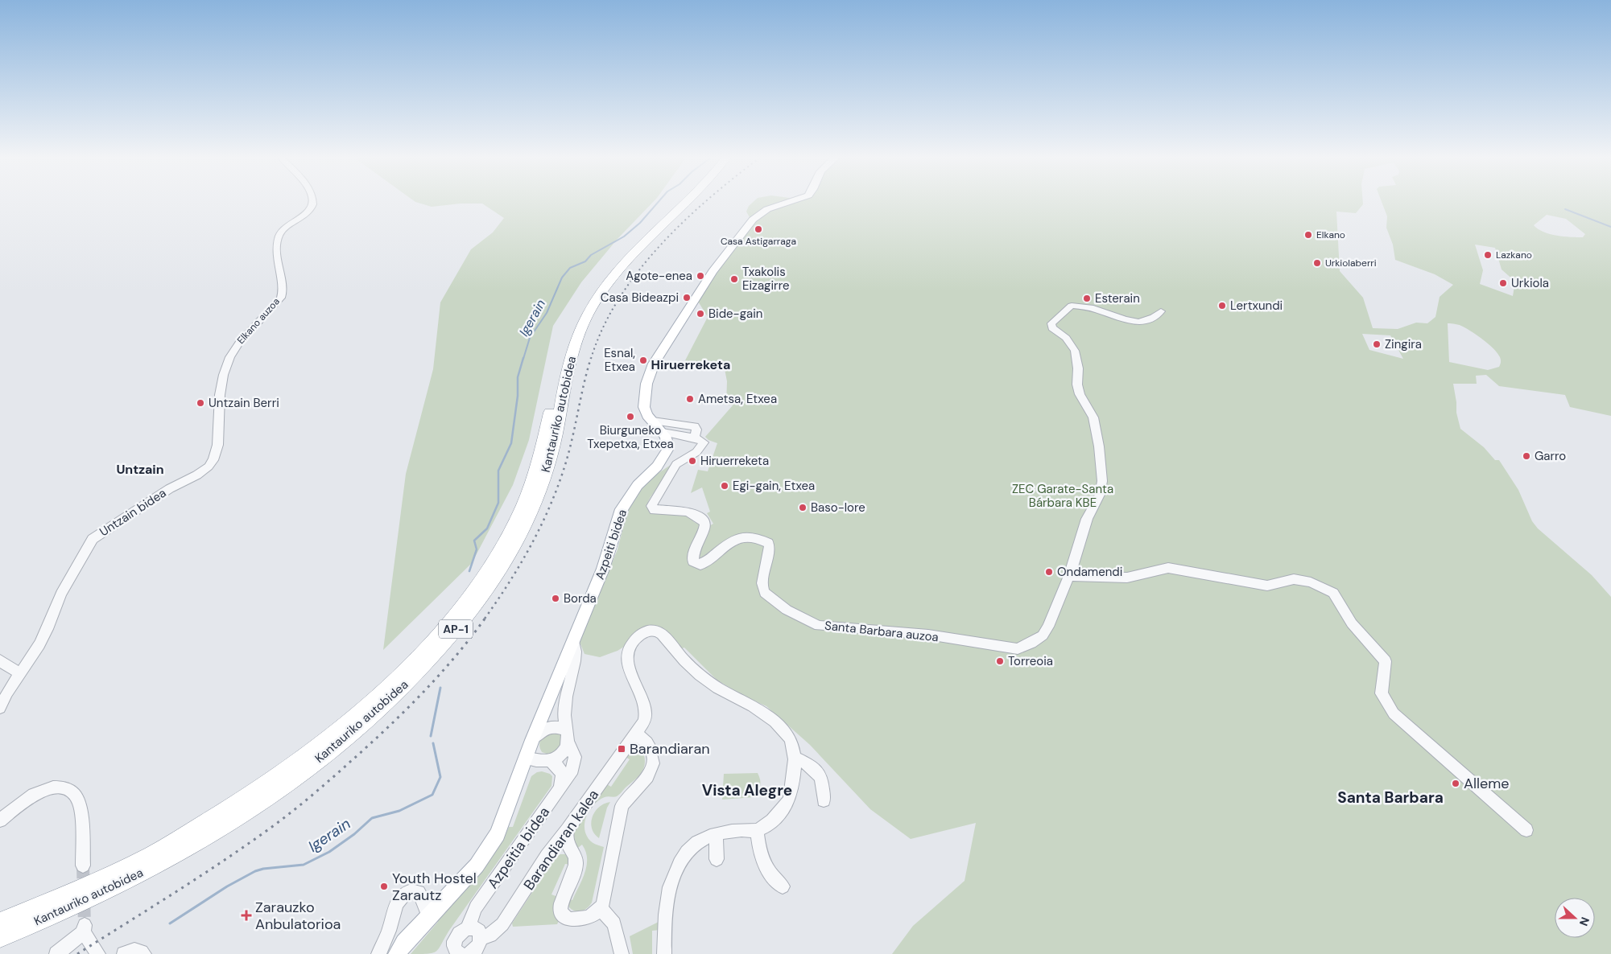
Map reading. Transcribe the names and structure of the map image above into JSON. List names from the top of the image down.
{
  "streets": {
    "highway": ["Kantauriko autobidea", "AP-1"],
    "main road": ["Azpeiti bidea"],
    "street": [
      "Elkano auzoa",
      "Untzain bidea",
      "Santa Barbara auzoa",
      "Barandiaran kalea",
      "Azpeitia bidea"
    ]
  },
  "crossings": [
    ["Elkano auzoa", "Untzain bidea"],
    ["Azpeiti bidea", "Azpeitia bidea"]
  ],
  "districts": [
    "Hiruerreketa",
    "Untzain",
    "Vista Alegre",
    "Santa Barbara"
  ],
  "water": ["Igerain"],
  "parks": ["ZEC Garate-Santa Bárbara KBE"],
  "places": {
    "other": [
      "Casa Astigarraga",
      "Elkano",
      "Lazkano",
      "Urkiolaberri",
      "Agote-enea",
      "Txakolis Eizagirre",
      "Urkiola",
      "Casa Bideazpi",
      "Esterain",
      "Lertxundi",
      "Bide-gain",
      "Zingira",
      "Esnal, Etxea",
      "Ametsa, Etxea",
      "Untzain Berri",
      "Biurguneko Txepetxa, Etxea",
      "Garro",
      "Hiruerreketa",
      "Egi-gain, Etxea",
      "Baso-lore",
      "Ondamendi",
      "Borda",
      "Torreoia",
      "Alleme",
      "Youth Hostel Zarautz"
    ],
    "transit": ["Barandiaran"],
    "health": ["Zarauzko Anbulatorioa"]
  },
  "north": "right"
}
